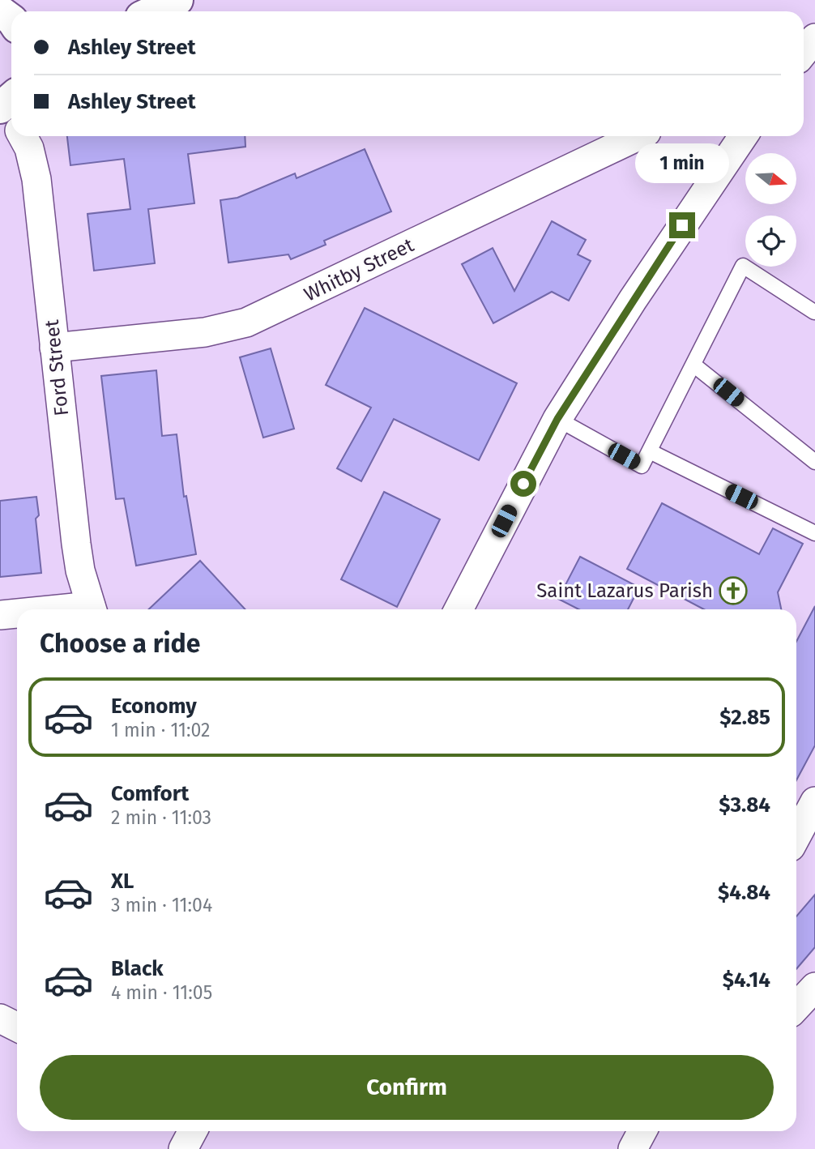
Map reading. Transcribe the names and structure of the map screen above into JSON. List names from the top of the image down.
{
  "streets": {
    "street": ["Whitby Street", "Ford Street"]
  },
  "crossings": [
    ["Whitby Street", "Ford Street"]
  ],
  "places": {
    "church": ["Saint Lazarus Parish"]
  },
  "north": "right",
  "page": {
    "banner": ["Ashley Street", "Ashley Street"],
    "bubble": "1 min",
    "heading": "Choose a ride",
    "list": [
      {
        "name": "Economy",
        "note": "1 min · 11:02",
        "value": "$2.85"
      },
      {
        "name": "Comfort",
        "note": "2 min · 11:03",
        "value": "$3.84"
      },
      {
        "name": "XL",
        "note": "3 min · 11:04",
        "value": "$4.84"
      },
      {
        "name": "Black",
        "note": "4 min · 11:05",
        "value": "$4.14"
      }
    ],
    "buttons": "Confirm"
  }
}
